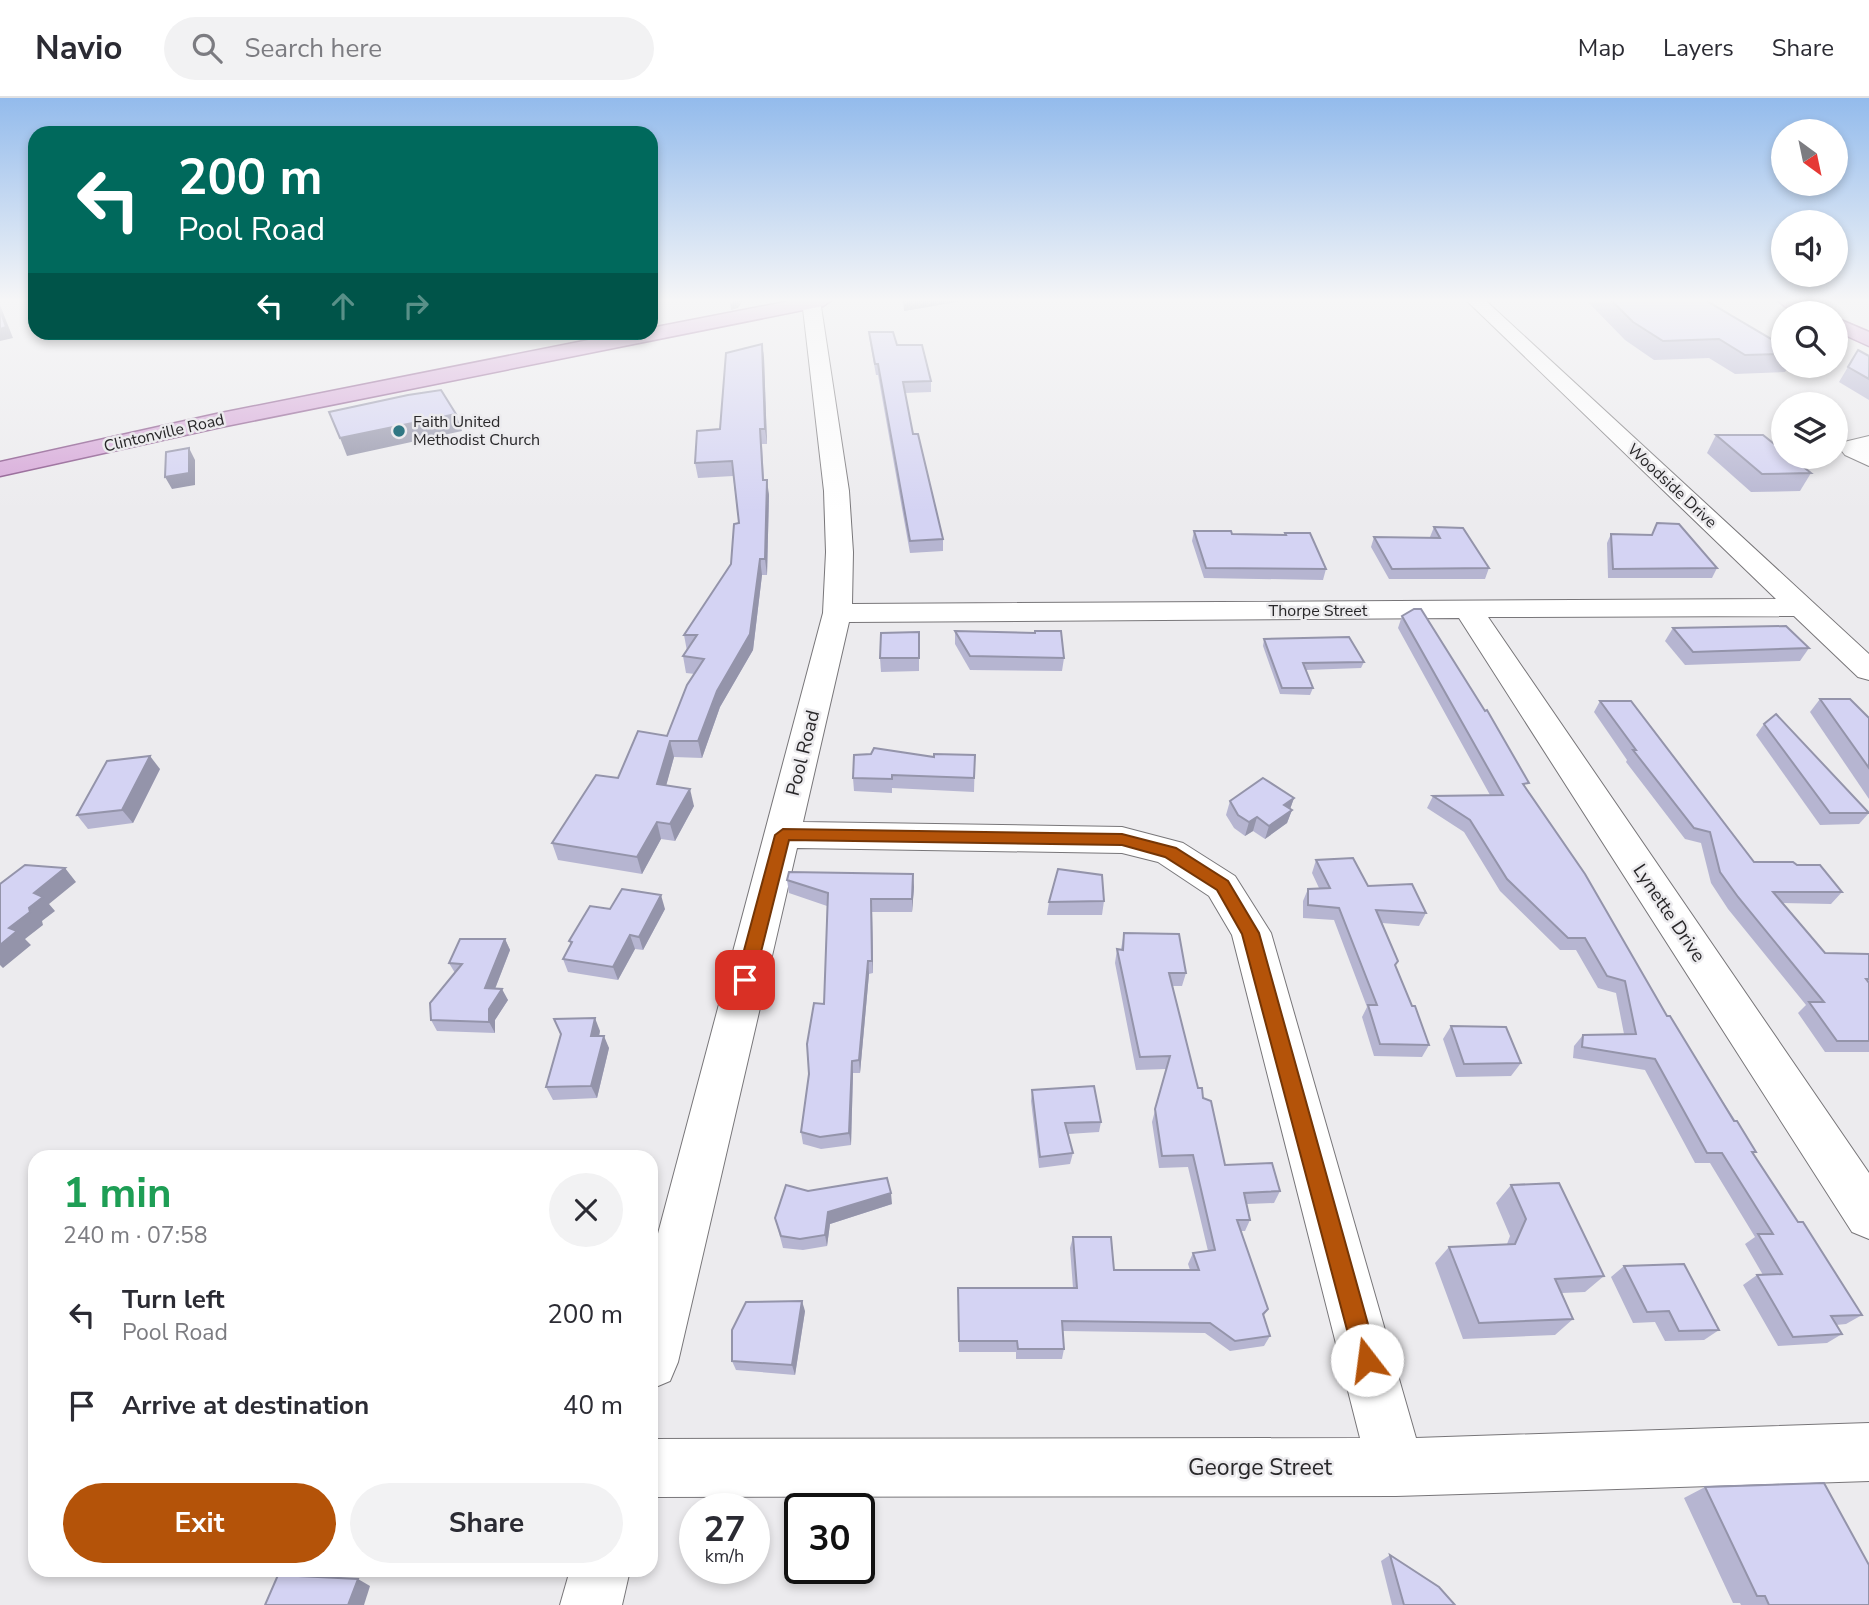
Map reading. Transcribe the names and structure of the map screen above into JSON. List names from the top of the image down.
{
  "streets": {
    "main road": ["Clintonville Road"],
    "street": [
      "Woodside Drive",
      "Thorpe Street",
      "Pool Road",
      "Lynette Drive",
      "George Street"
    ]
  },
  "crossings": [
    ["Woodside Drive", "Thorpe Street"],
    ["Thorpe Street", "Pool Road"],
    ["Thorpe Street", "Lynette Drive"]
  ],
  "places": ["Faith United Methodist Church"],
  "north": "bottom right",
  "page": {
    "header": "Navio",
    "search": "Search here",
    "nav": ["Map", "Layers", "Share"],
    "turn": ["200 m", "Pool Road"],
    "heading": ["1 min", "240 m · 07:58"],
    "list": [
      {
        "name": "Turn left",
        "note": "Pool Road",
        "value": "200 m"
      },
      {
        "name": "Arrive at destination",
        "value": "40 m"
      }
    ],
    "buttons": ["Exit", "Share"],
    "speed": "27 km/h",
    "limit": "30"
  }
}
